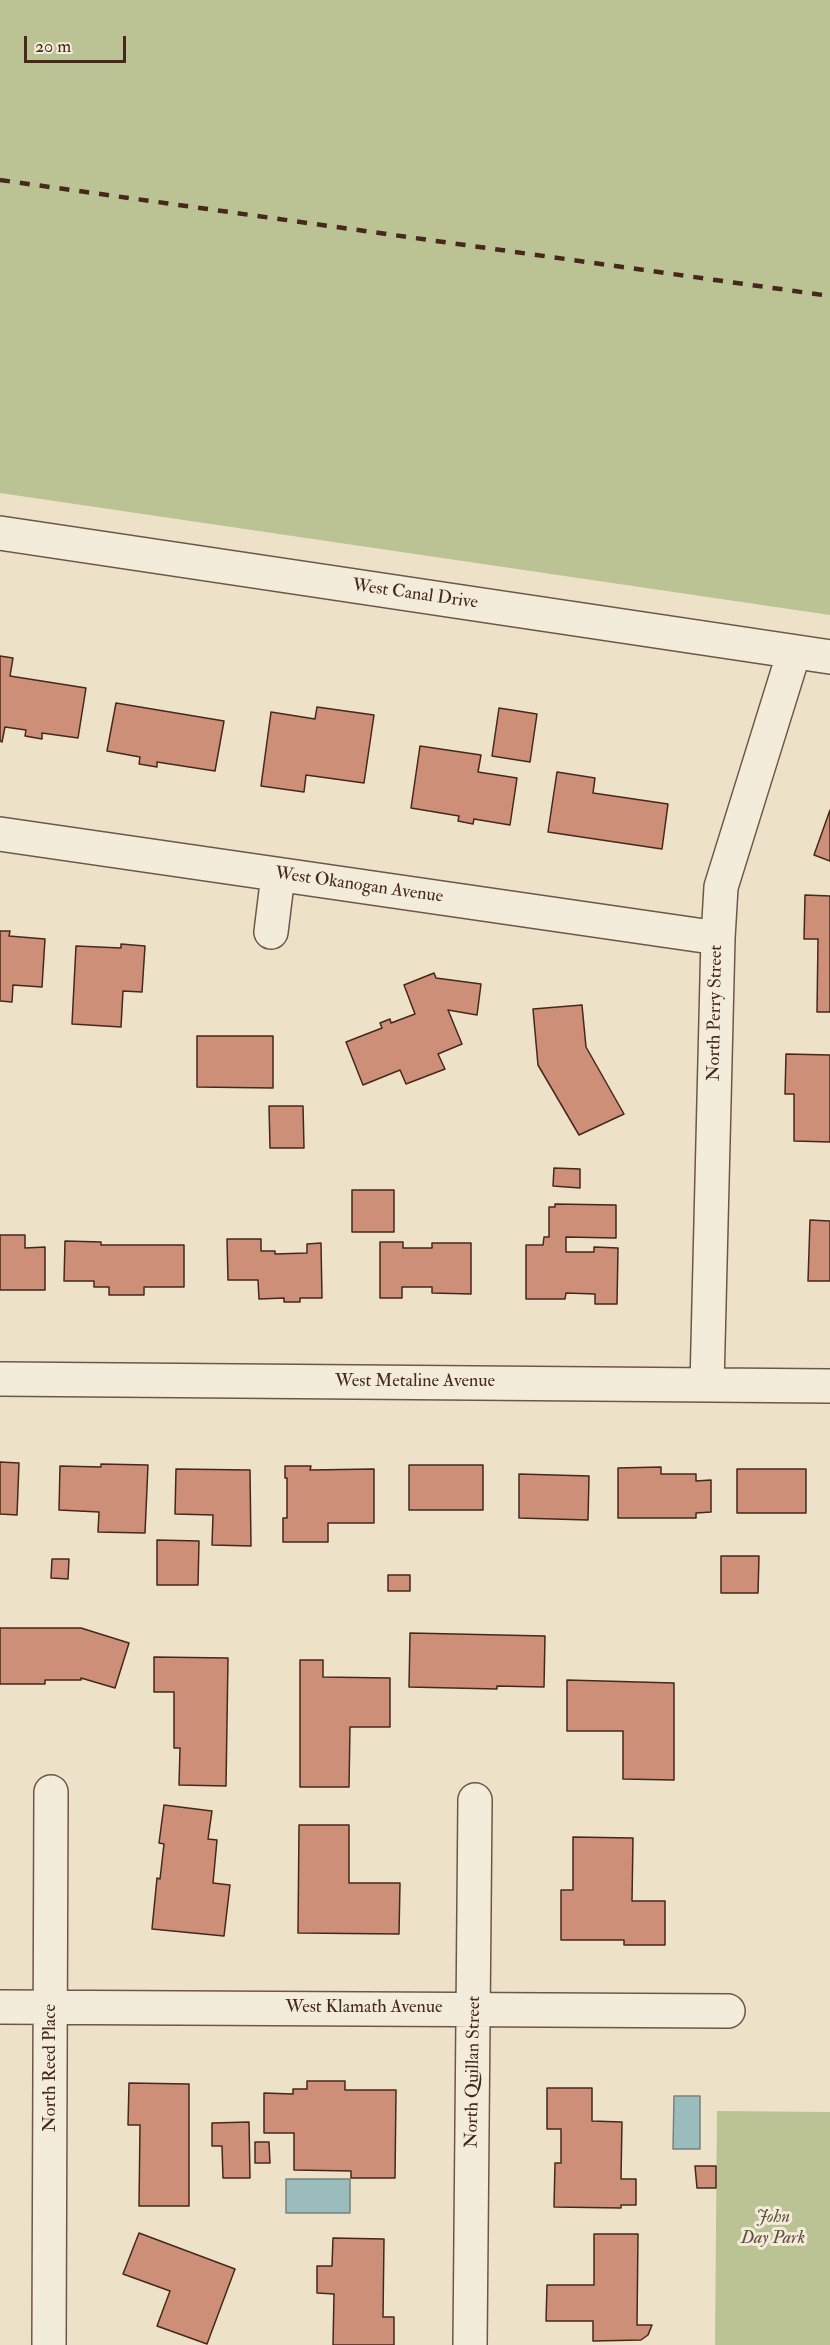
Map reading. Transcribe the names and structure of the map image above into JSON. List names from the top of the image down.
{
  "streets": {
    "street": [
      "West Canal Drive",
      "West Okanogan Avenue",
      "North Perry Street",
      "West Metaline Avenue",
      "West Klamath Avenue",
      "North Reed Place",
      "North Quillan Street"
    ]
  },
  "crossings": [
    ["West Canal Drive", "North Perry Street"],
    ["West Okanogan Avenue", "North Perry Street"],
    ["North Perry Street", "West Metaline Avenue"],
    ["West Klamath Avenue", "North Reed Place"],
    ["West Klamath Avenue", "North Quillan Street"]
  ],
  "parks": ["John Day Park"],
  "scale_bar": "20 m"
}
